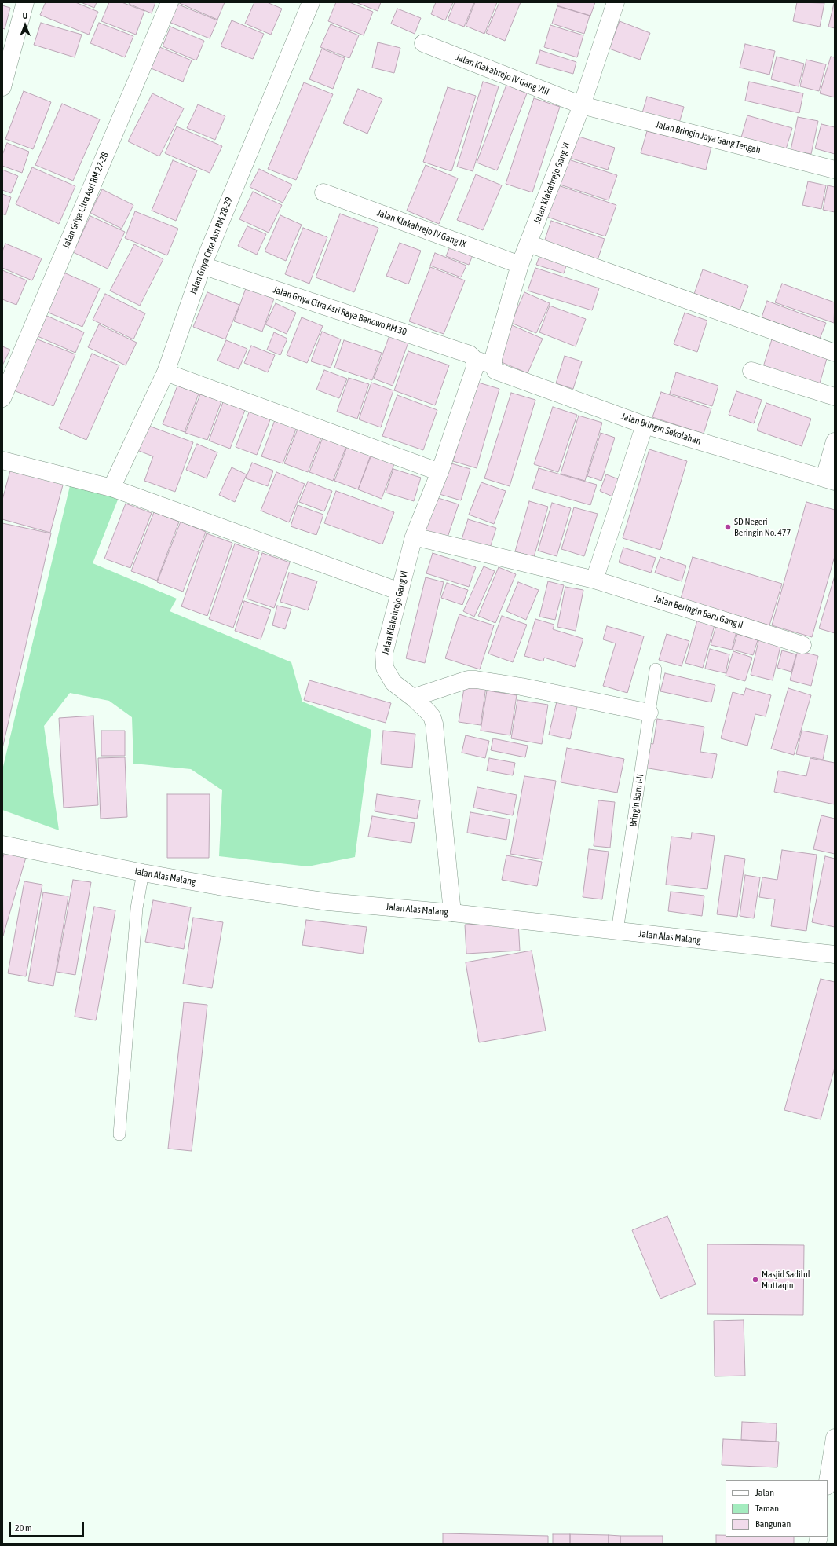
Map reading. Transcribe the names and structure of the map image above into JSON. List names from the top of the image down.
{
  "streets": {
    "street": [
      "Jalan Klakahrejo IV Gang VIII",
      "Jalan Bringin Jaya Gang Tengah",
      "Jalan Klakahrejo Gang VI",
      "Jalan Griya Citra Asri RM 27-28",
      "Jalan Klakahrejo IV Gang IX",
      "Jalan Griya Citra Asri RM 28-29",
      "Jalan Griya Citra Asri Raya Benowo RM 30",
      "Jalan Bringin Sekolahan",
      "Jalan Beringin Baru Gang II",
      "Jalan Alas Malang"
    ],
    "lane": ["Bringin Baru I-II"]
  },
  "crossings": [
    ["Jalan Klakahrejo IV Gang VIII", "Jalan Bringin Jaya Gang Tengah"],
    ["Jalan Klakahrejo IV Gang VIII", "Jalan Klakahrejo Gang VI"],
    ["Jalan Bringin Jaya Gang Tengah", "Jalan Klakahrejo Gang VI"],
    ["Jalan Klakahrejo Gang VI", "Jalan Klakahrejo IV Gang IX"],
    ["Jalan Klakahrejo Gang VI", "Jalan Griya Citra Asri Raya Benowo RM 30"],
    ["Jalan Klakahrejo Gang VI", "Jalan Bringin Sekolahan"],
    ["Jalan Klakahrejo Gang VI", "Jalan Beringin Baru Gang II"],
    ["Jalan Klakahrejo Gang VI", "Jalan Alas Malang"],
    ["Jalan Griya Citra Asri RM 28-29", "Jalan Griya Citra Asri Raya Benowo RM 30"],
    ["Jalan Griya Citra Asri Raya Benowo RM 30", "Jalan Bringin Sekolahan"],
    ["Bringin Baru I-II", "Jalan Alas Malang"]
  ],
  "places": ["SD Negeri Beringin No. 477", "Masjid Sadilul Muttaqin"],
  "legend": ["Jalan", "Taman", "Bangunan"],
  "scale_bar": "20 m",
  "north": "top"
}
